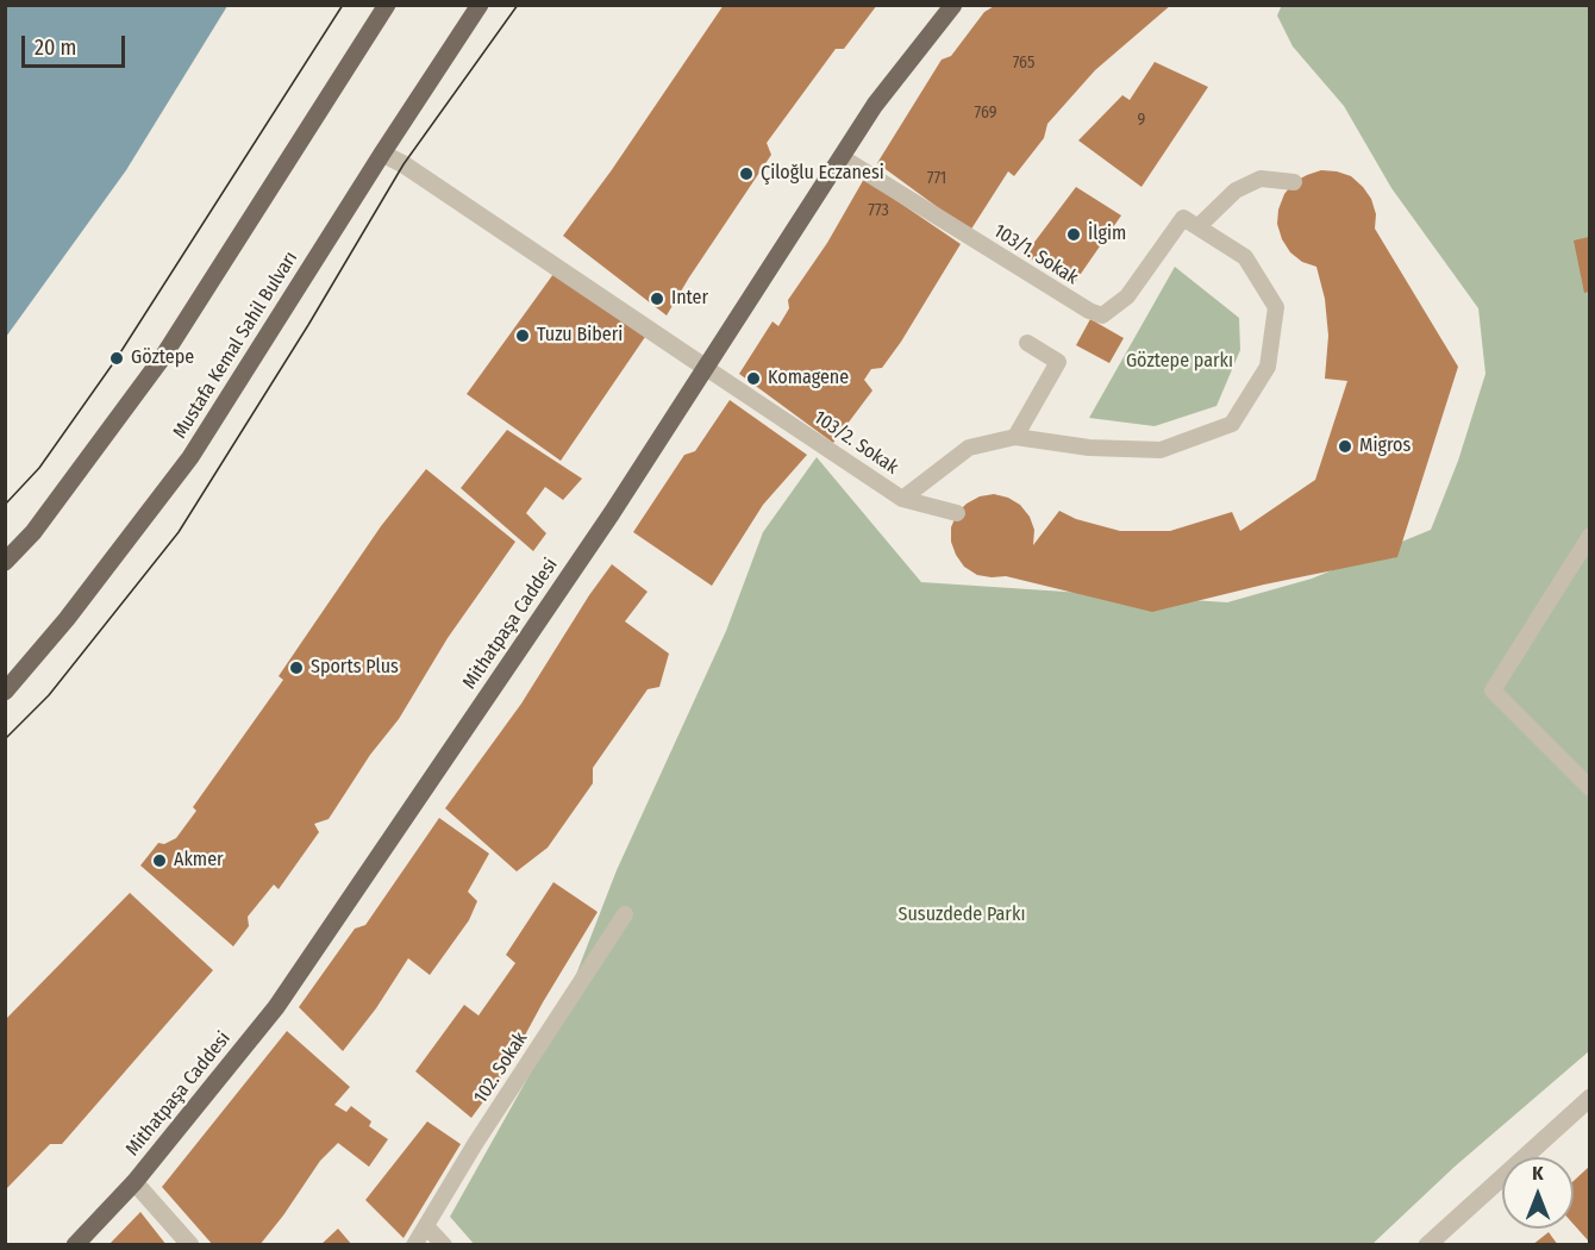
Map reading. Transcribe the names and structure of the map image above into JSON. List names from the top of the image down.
{
  "streets": {
    "main road": ["Mustafa Kemal Sahil Bulvarı", "Mithatpaşa Caddesi"],
    "street": ["103/2. Sokak"],
    "lane": ["103/1. Sokak", "102. Sokak"]
  },
  "crossings": [
    ["103/1. Sokak", "103/2. Sokak"],
    ["103/1. Sokak", "Mithatpaşa Caddesi"],
    ["Mustafa Kemal Sahil Bulvarı", "103/2. Sokak"],
    ["103/2. Sokak", "Mithatpaşa Caddesi"]
  ],
  "parks": ["Göztepe parkı", "Susuzdede Parkı"],
  "places": [
    "Çiloğlu Eczanesi",
    "İlgim",
    "Inter",
    "Tuzu Biberi",
    "Göztepe",
    "Komagene",
    "Migros",
    "Sports Plus",
    "Akmer"
  ],
  "house_numbers": [
    "765",
    "769",
    "9",
    "771",
    "773"
  ],
  "scale_bar": "20 m",
  "north": "top"
}
